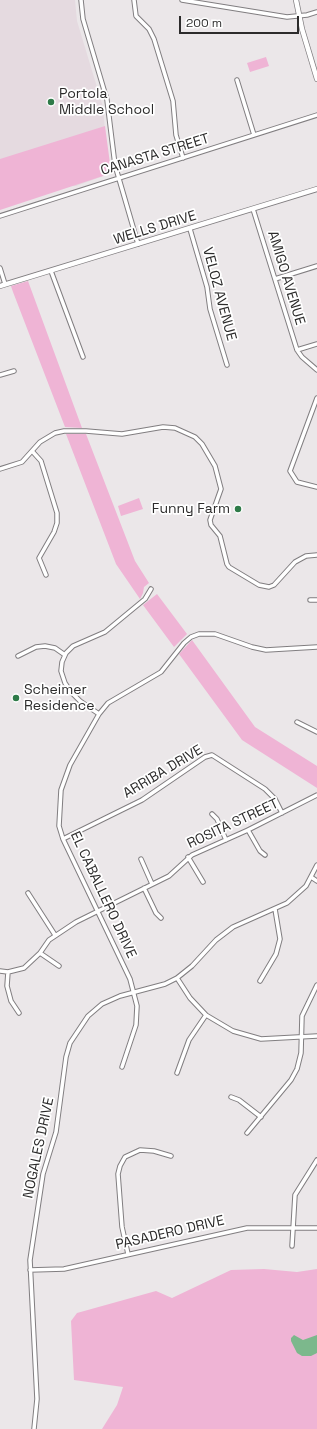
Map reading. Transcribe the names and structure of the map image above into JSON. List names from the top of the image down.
{
  "streets": {
    "main road": ["WELLS DRIVE"],
    "street": [
      "CANASTA STREET",
      "AMIGO AVENUE",
      "VELOZ AVENUE",
      "ARRIBA DRIVE",
      "ROSITA STREET",
      "EL CABALLERO DRIVE",
      "NOGALES DRIVE",
      "PASADERO DRIVE"
    ]
  },
  "crossings": [
    ["WELLS DRIVE", "AMIGO AVENUE"],
    ["WELLS DRIVE", "VELOZ AVENUE"],
    ["ARRIBA DRIVE", "ROSITA STREET"],
    ["ARRIBA DRIVE", "EL CABALLERO DRIVE"],
    ["ROSITA STREET", "EL CABALLERO DRIVE"],
    ["EL CABALLERO DRIVE", "NOGALES DRIVE"],
    ["NOGALES DRIVE", "PASADERO DRIVE"]
  ],
  "places": ["Portola Middle School", "Funny Farm", "Scheimer Residence"],
  "scale_bar": "200 m"
}
